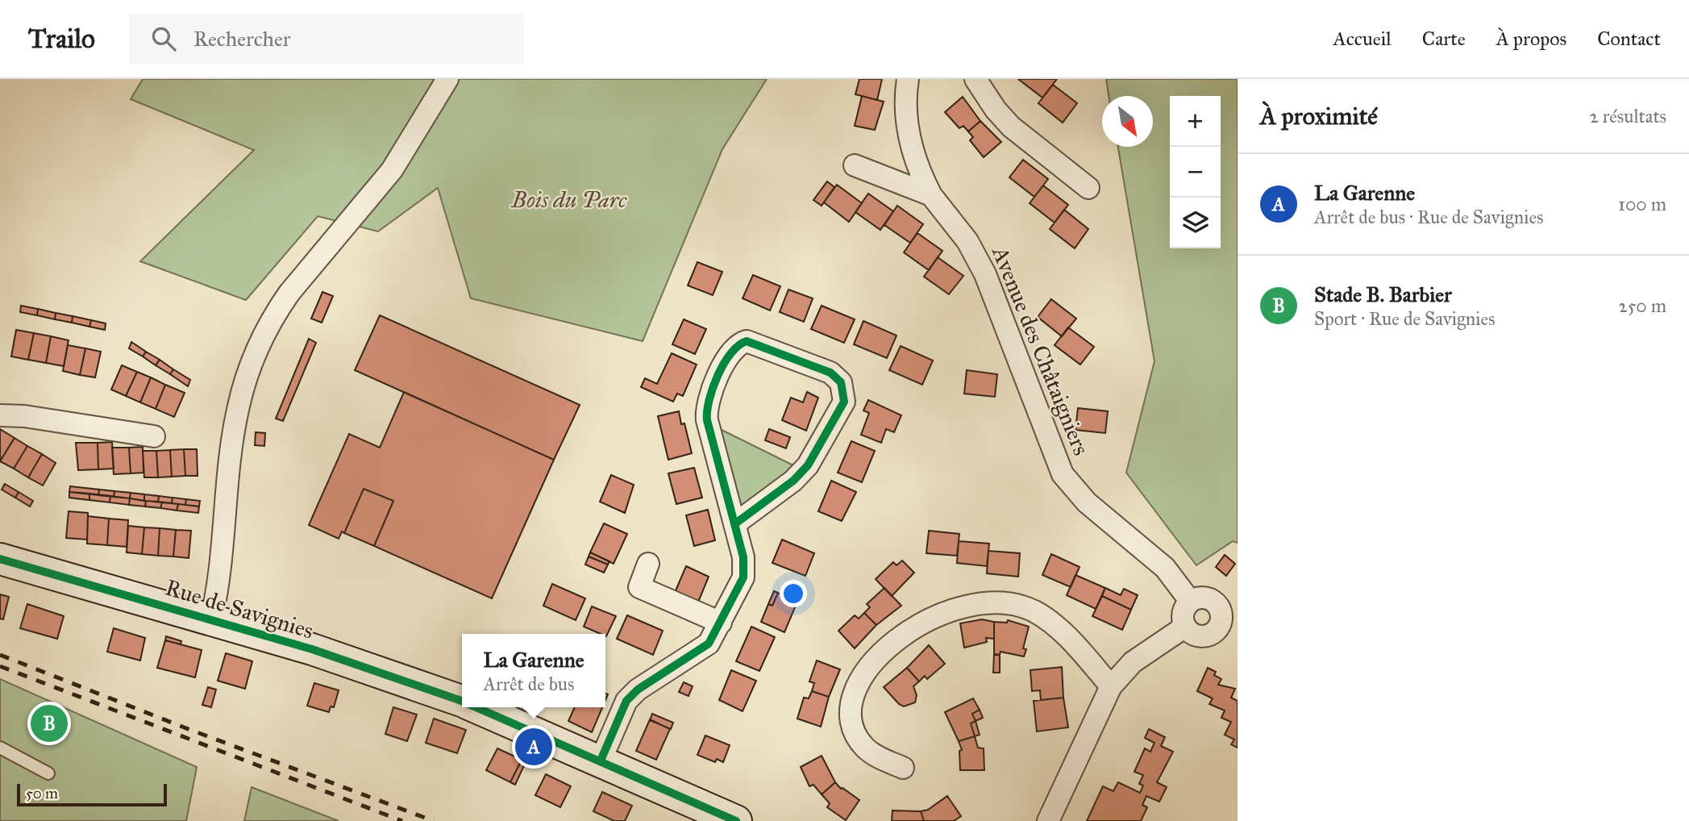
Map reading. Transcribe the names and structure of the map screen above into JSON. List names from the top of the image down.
{
  "streets": {
    "street": ["Avenue des Châtaigniers", "Rue de Savignies"]
  },
  "parks": ["Bois du Parc"],
  "scale_bar": "50 m",
  "north": "bottom right",
  "page": {
    "header": "Trailo",
    "search": "Rechercher",
    "nav": [
      "Accueil",
      "Carte",
      "À propos",
      "Contact"
    ],
    "heading": ["À proximité", "2 résultats"],
    "map_buttons": ["+", "−"],
    "list": [
      {
        "mark": "A",
        "name": "La Garenne",
        "note": "Arrêt de bus · Rue de Savignies",
        "value": "100 m"
      },
      {
        "mark": "B",
        "name": "Stade B. Barbier",
        "note": "Sport · Rue de Savignies",
        "value": "250 m"
      }
    ],
    "popup": ["La Garenne", "Arrêt de bus"],
    "pins": ["B", "A"],
    "scale": "50 m"
  }
}
